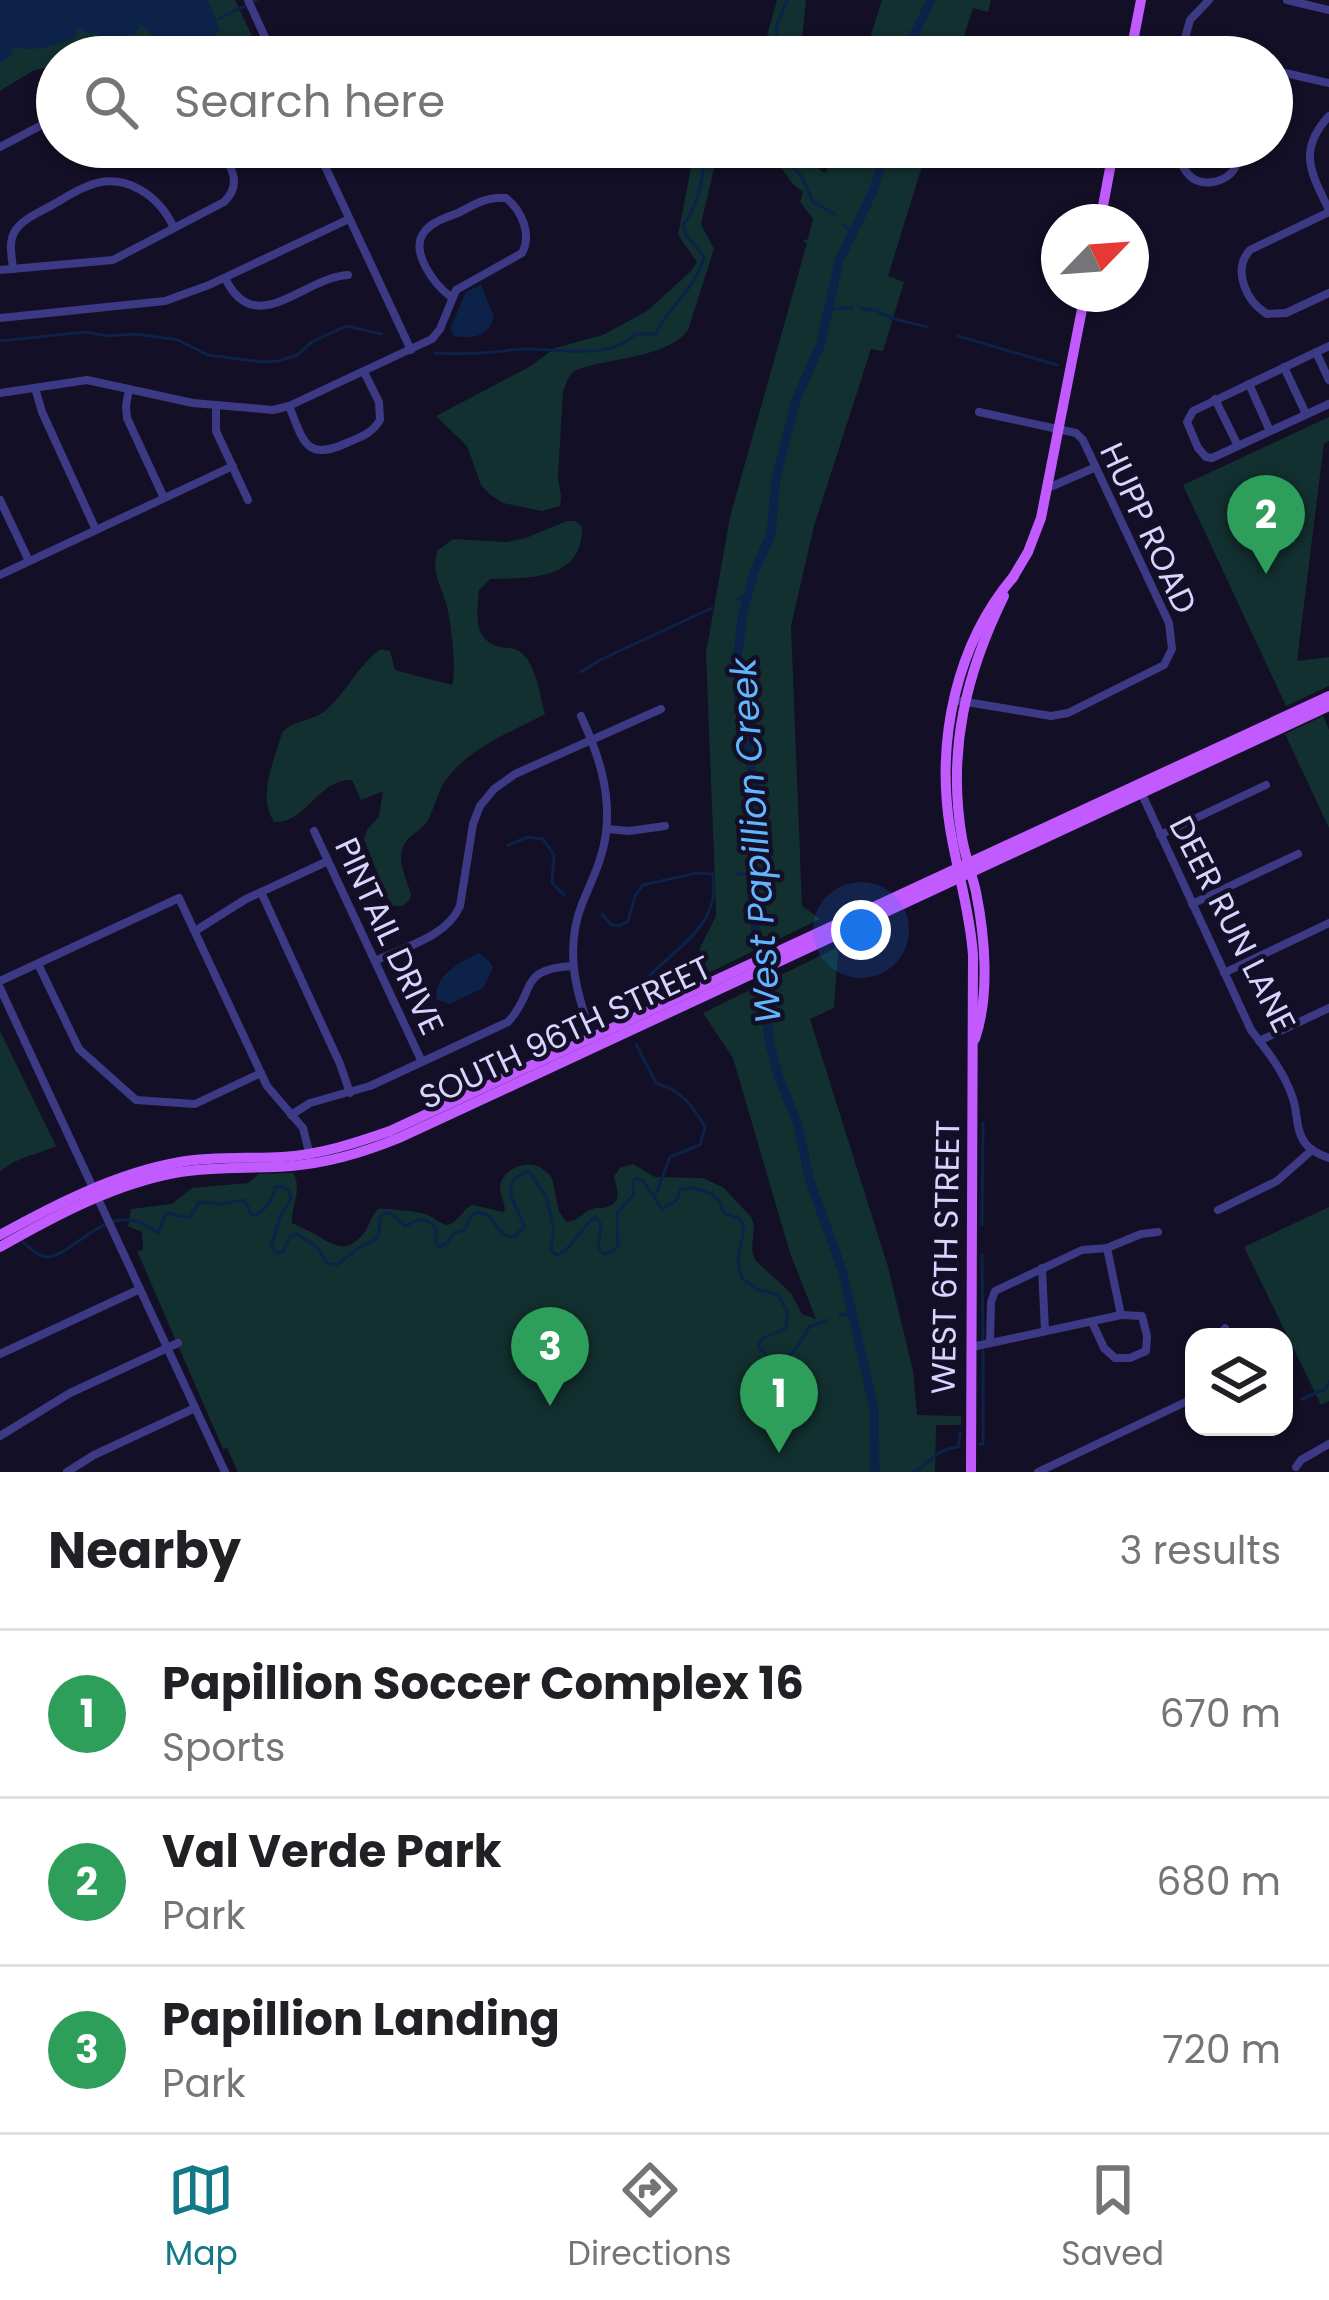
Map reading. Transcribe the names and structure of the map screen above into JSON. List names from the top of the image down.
{
  "streets": {
    "main road": ["SOUTH 96TH STREET", "WEST 6TH STREET"],
    "street": ["HUPP ROAD", "DEER RUN LANE", "PINTAIL DRIVE"]
  },
  "crossings": [
    ["HUPP ROAD", "WEST 6TH STREET"],
    ["DEER RUN LANE", "SOUTH 96TH STREET"],
    ["SOUTH 96TH STREET", "WEST 6TH STREET"]
  ],
  "water": ["West Papillion Creek"],
  "north": "top right",
  "page": {
    "search": "Search here",
    "pins": ["2", "3", "1"],
    "heading": ["Nearby", "3 results"],
    "list": [
      {
        "mark": "1",
        "name": "Papillion Soccer Complex 16",
        "note": "Sports",
        "value": "670 m"
      },
      {
        "mark": "2",
        "name": "Val Verde Park",
        "note": "Park",
        "value": "680 m"
      },
      {
        "mark": "3",
        "name": "Papillion Landing",
        "note": "Park",
        "value": "720 m"
      }
    ],
    "nav": ["Map", "Directions", "Saved"]
  }
}
